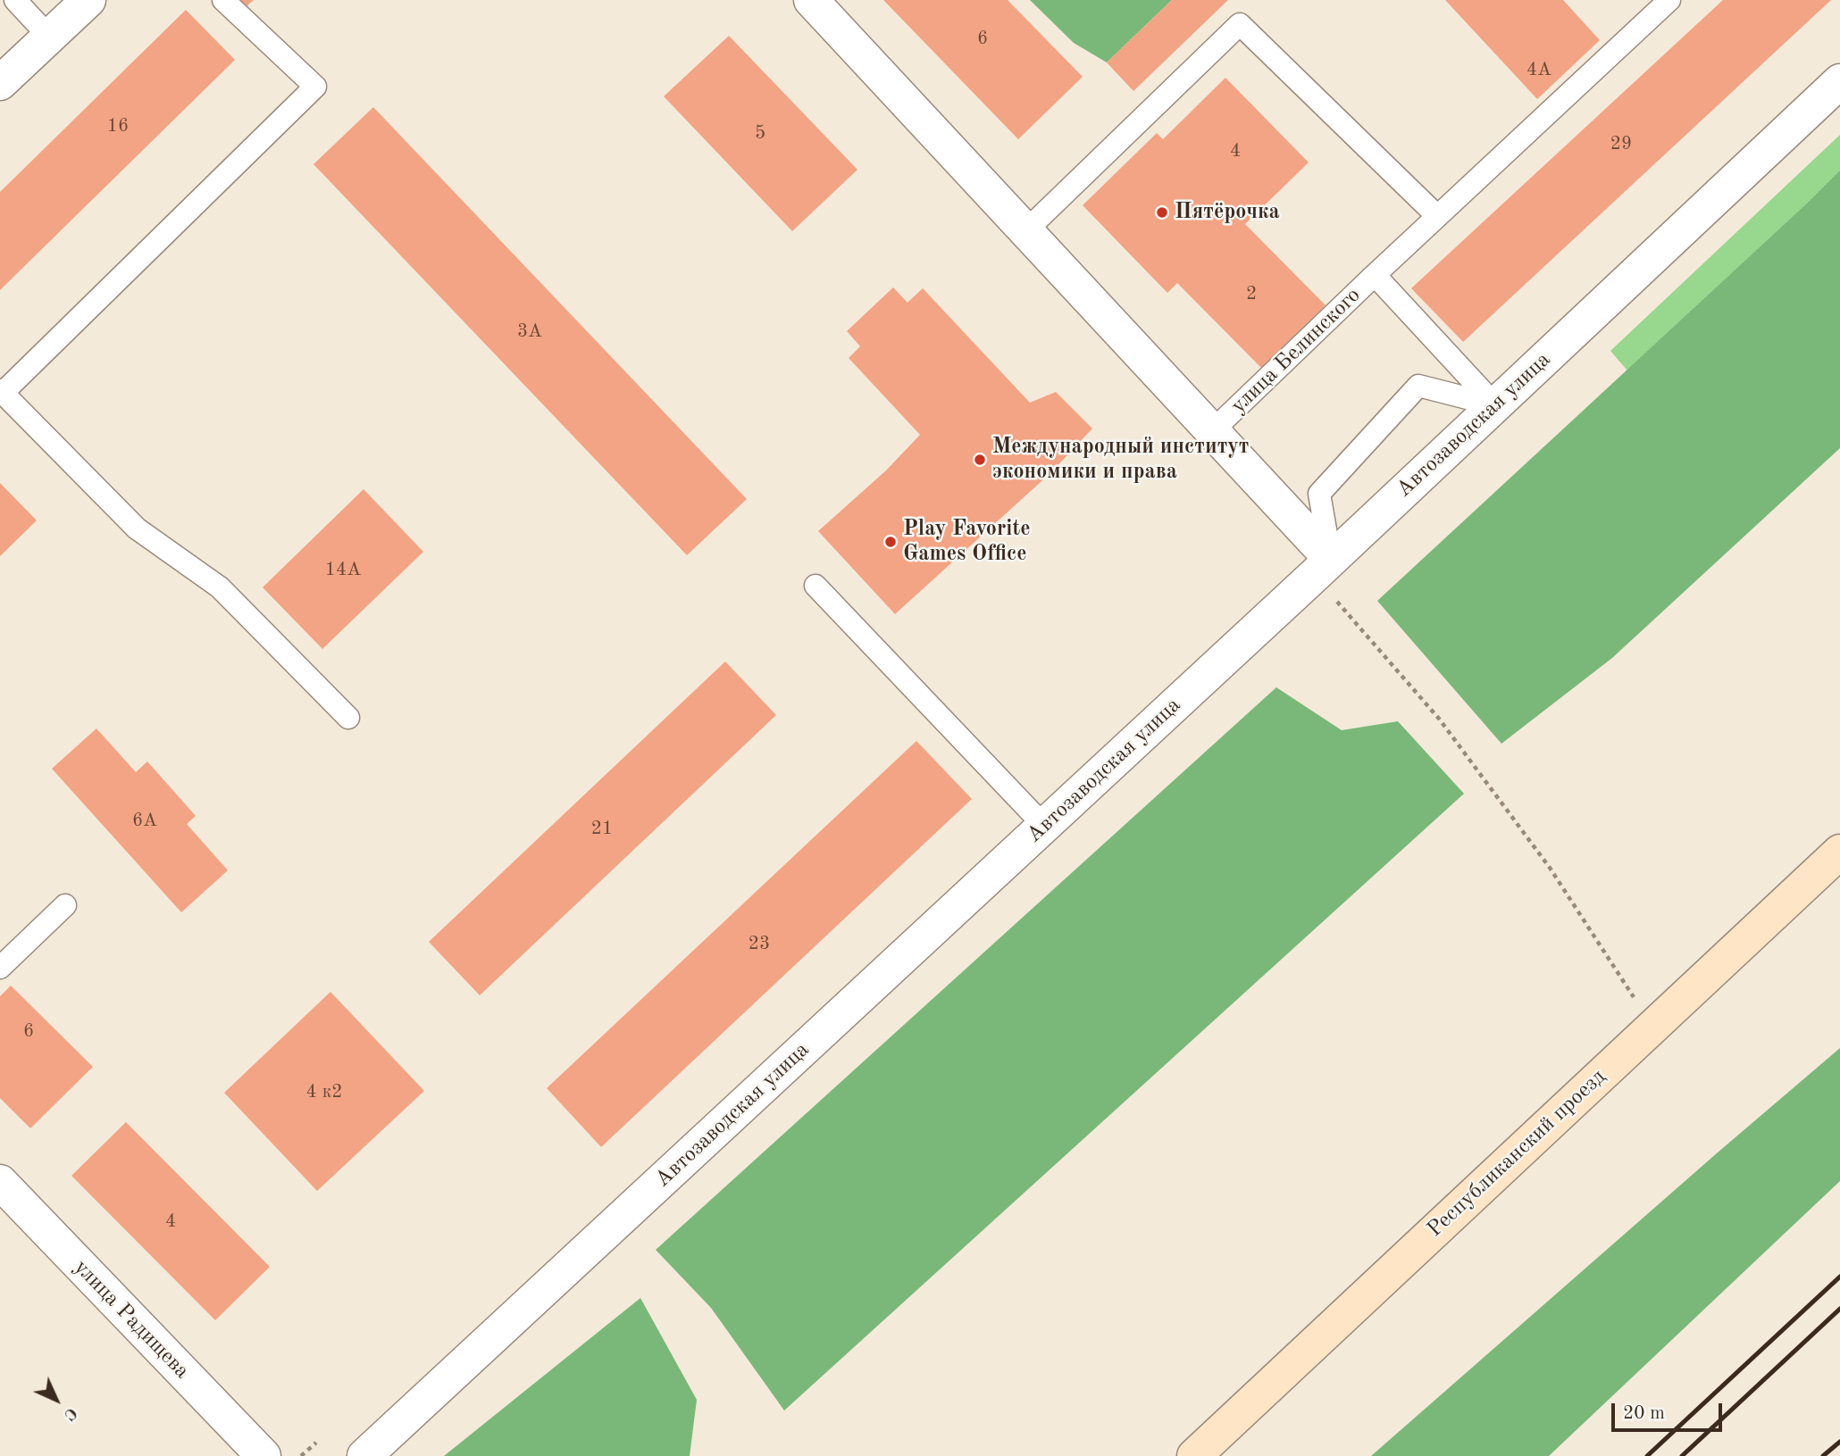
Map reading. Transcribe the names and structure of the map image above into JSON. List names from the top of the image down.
{
  "streets": {
    "main road": ["Республиканский проезд"],
    "street": ["улица Белинского", "Автозаводская улица", "улица Радищева"]
  },
  "crossings": [
    ["улица Белинского", "Автозаводская улица"]
  ],
  "places": ["Пятёрочка", "Международный институт экономики и права", "Play Favorite Games Office"],
  "house_numbers": [
    "6",
    "4А",
    "16",
    "5",
    "29",
    "4",
    "2",
    "3А",
    "14А",
    "6А",
    "21",
    "23",
    "6",
    "4 к2",
    "4"
  ],
  "scale_bar": "20 m",
  "north": "bottom right"
}
